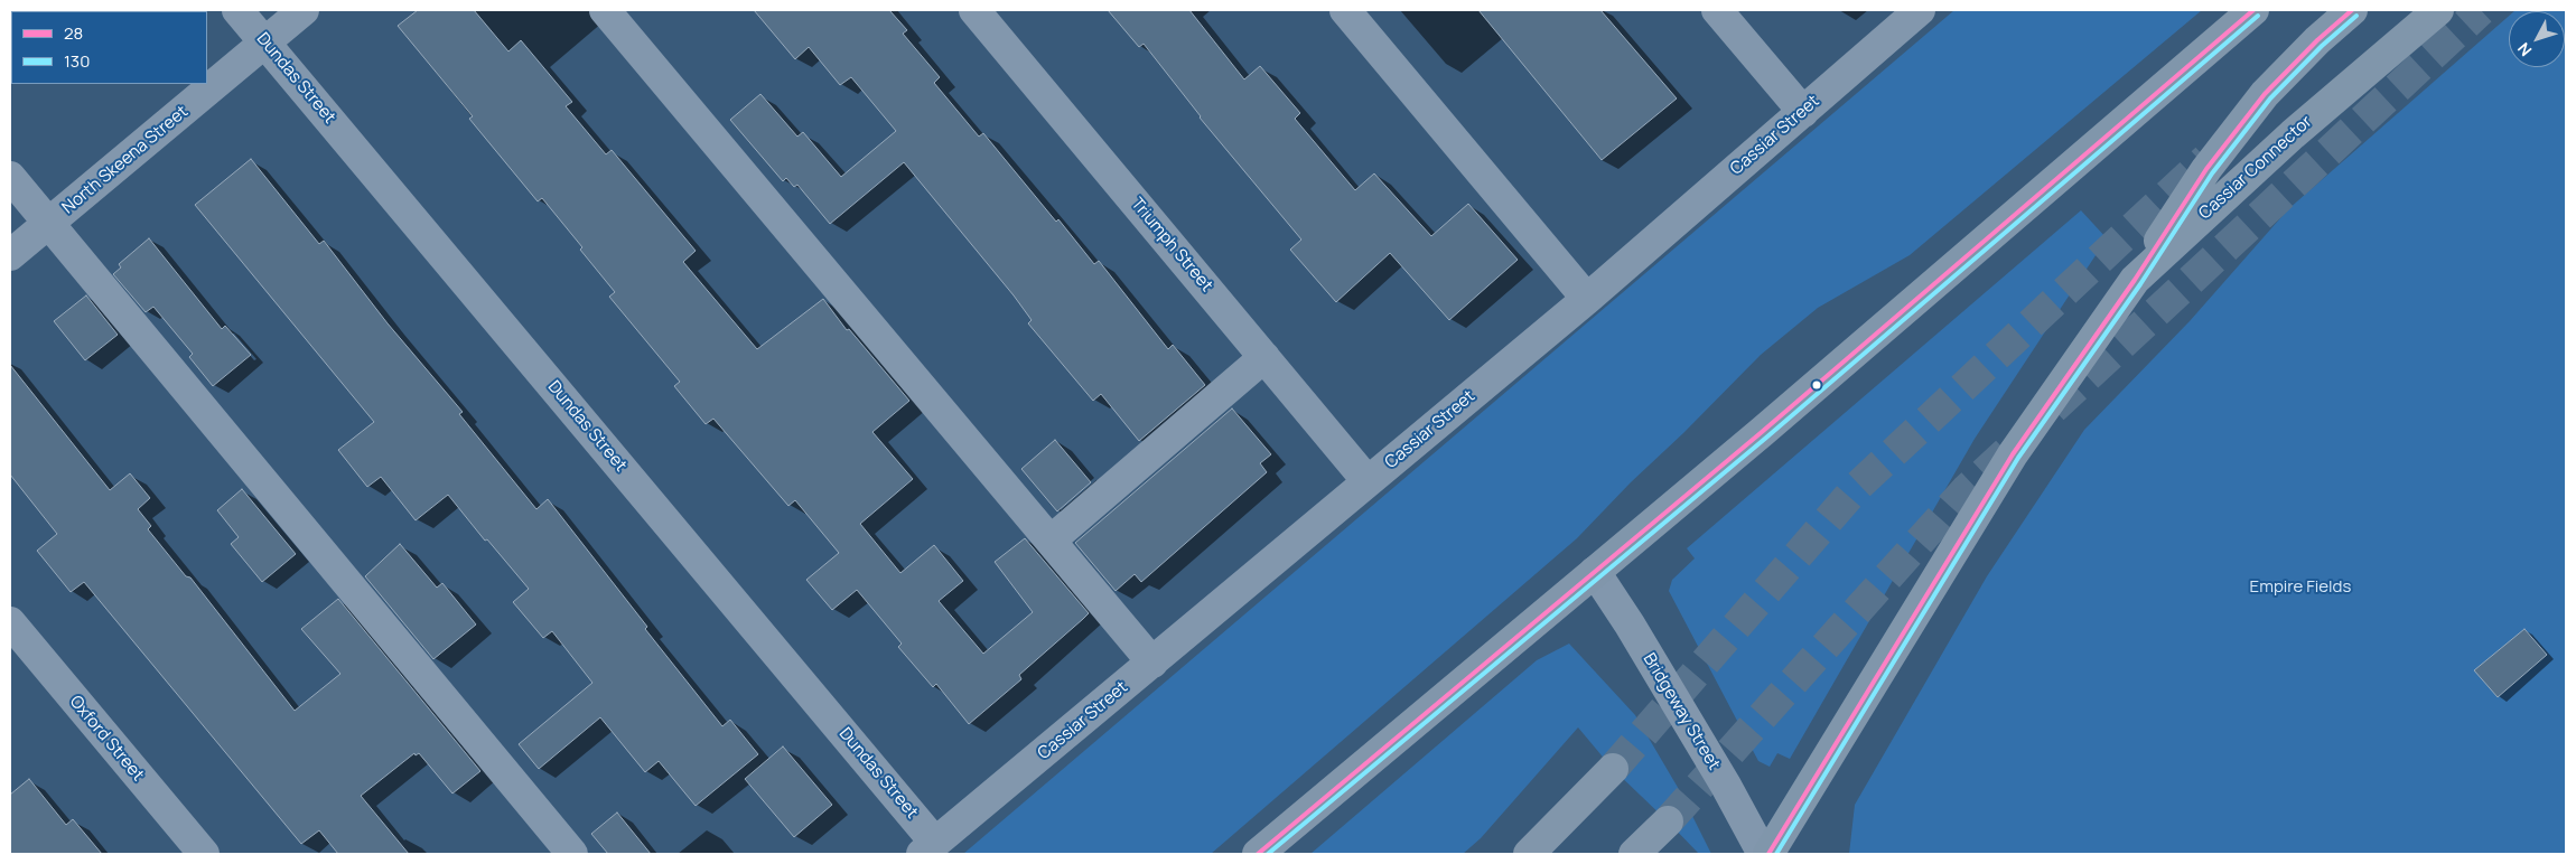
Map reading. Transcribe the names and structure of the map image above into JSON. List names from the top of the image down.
{
  "streets": {
    "main road": ["Cassiar Connector"],
    "street": [
      "Dundas Street",
      "Cassiar Street",
      "North Skeena Street",
      "Triumph Street",
      "Bridgeway Street",
      "Oxford Street"
    ]
  },
  "crossings": [
    ["Dundas Street", "Cassiar Street"],
    ["Dundas Street", "North Skeena Street"],
    ["Cassiar Street", "Triumph Street"]
  ],
  "parks": ["Empire Fields"],
  "lines": ["transit line 28", "transit line 130"],
  "legend": ["28", "130"],
  "north": "bottom left"
}
